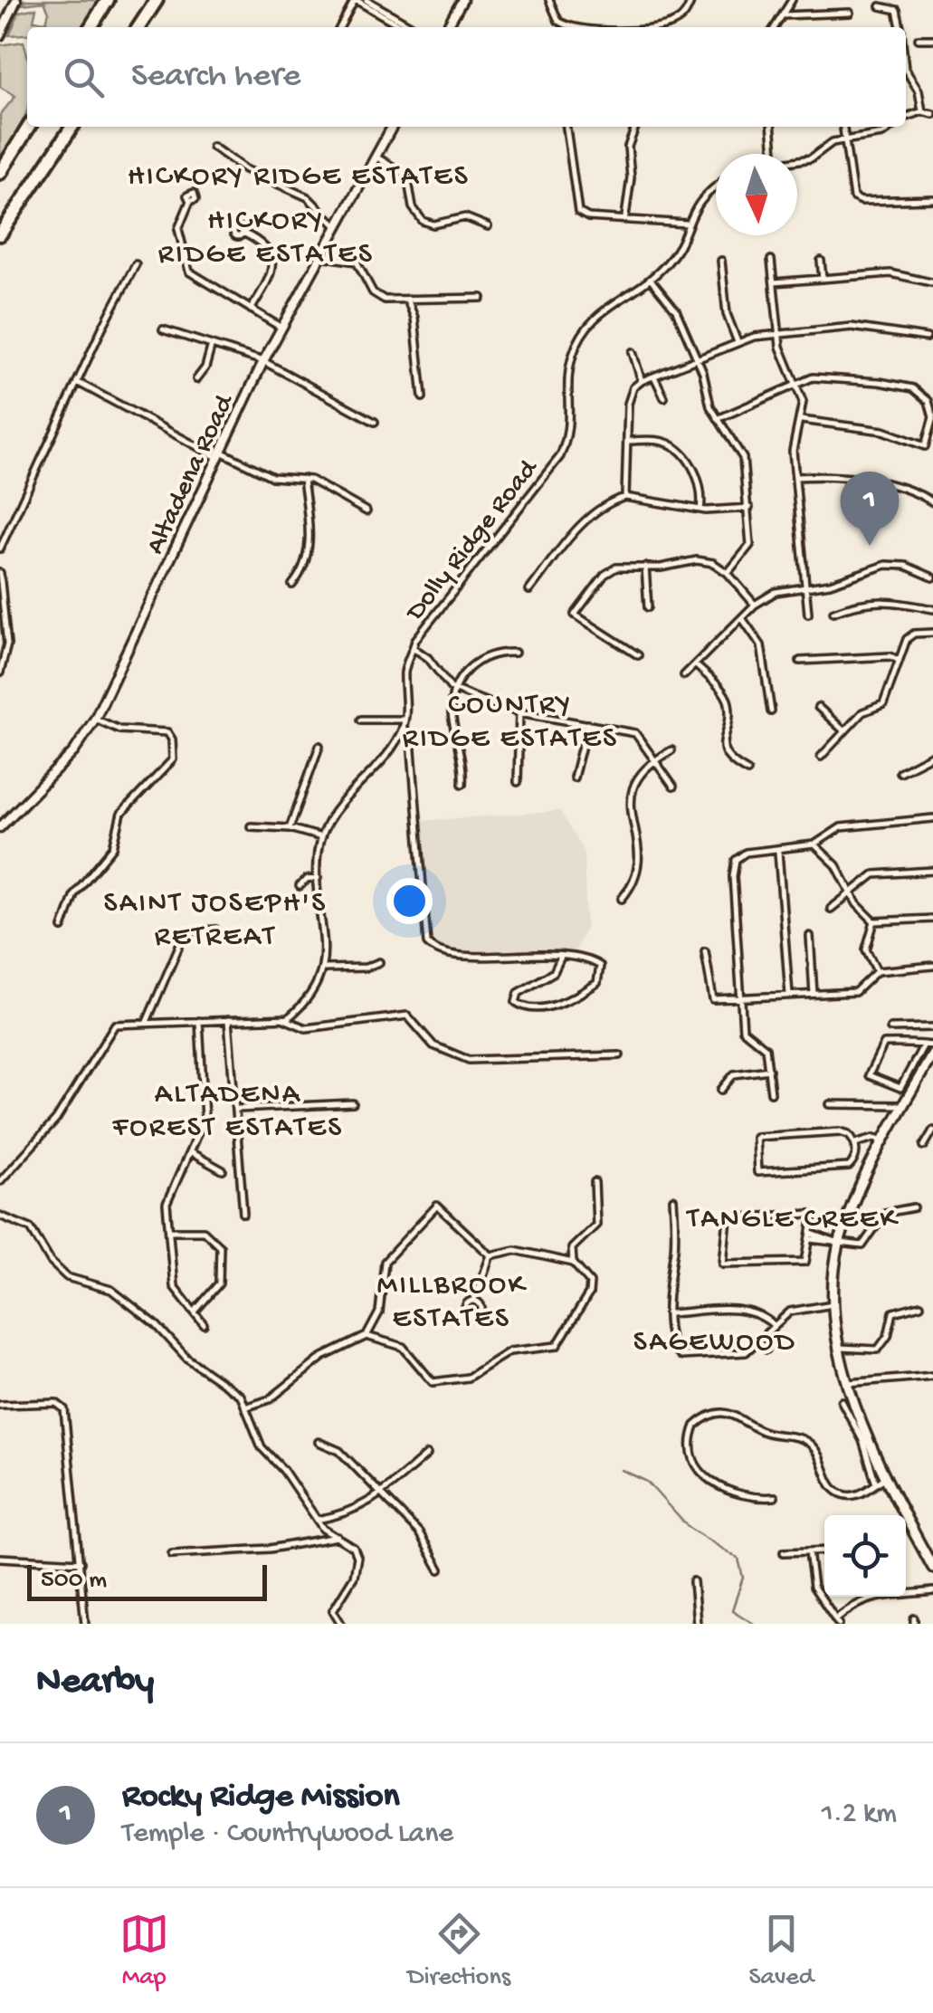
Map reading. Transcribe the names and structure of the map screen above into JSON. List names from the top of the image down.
{
  "streets": {
    "street": ["Altadena Road", "Dolly Ridge Road"]
  },
  "districts": [
    "HICKORY RIDGE ESTATES",
    "HICKORY RIDGE ESTATES",
    "COUNTRY RIDGE ESTATES",
    "SAINT JOSEPH'S RETREAT",
    "ALTADENA FOREST ESTATES",
    "TANGLE CREEK",
    "MILLBROOK ESTATES",
    "SAGEWOOD"
  ],
  "scale_bar": "500 m",
  "north": "bottom",
  "page": {
    "search": "Search here",
    "pins": "1",
    "scale": "500 m",
    "heading": "Nearby",
    "list": [
      {
        "mark": "1",
        "name": "Rocky Ridge Mission",
        "note": "Temple · Countrywood Lane",
        "value": "1.2 km"
      }
    ],
    "nav": ["Map", "Directions", "Saved"]
  }
}
